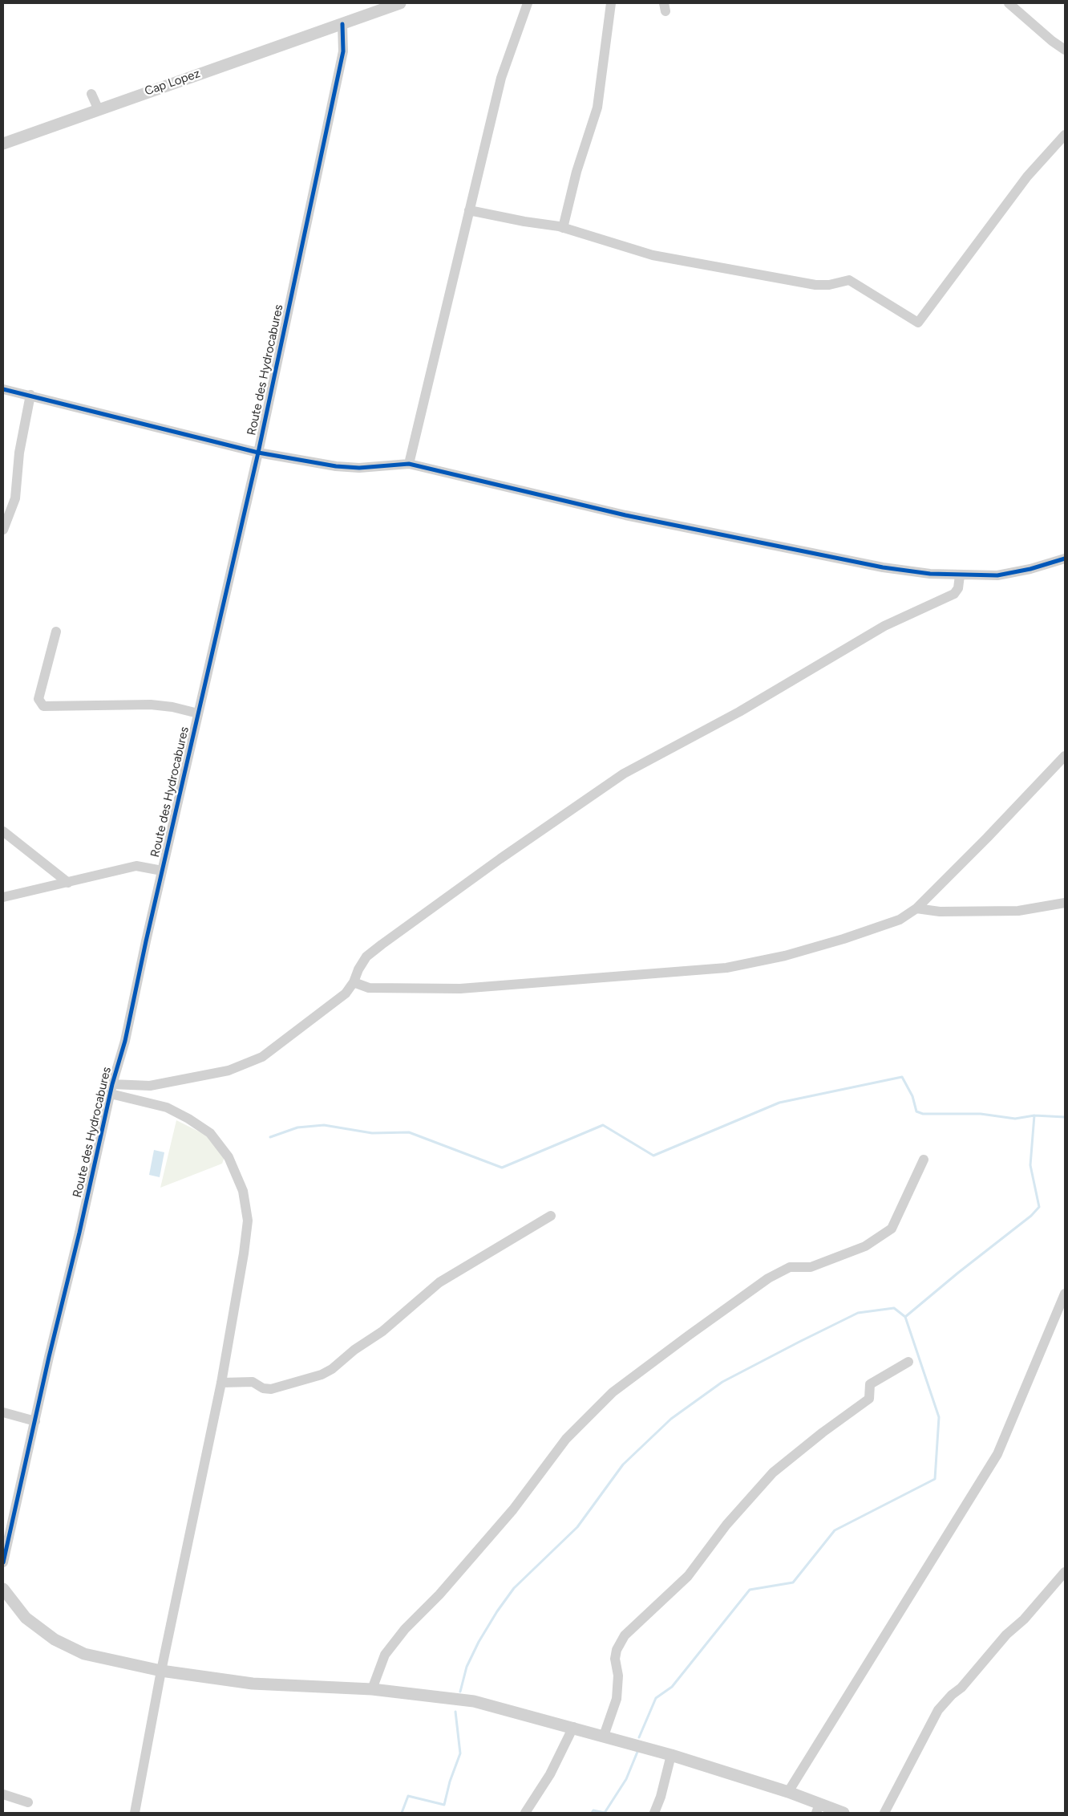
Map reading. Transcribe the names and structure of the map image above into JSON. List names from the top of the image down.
{
  "streets": {
    "street": ["Cap Lopez", "Route des Hydrocabures"]
  },
  "crossings": [
    ["Cap Lopez", "Route des Hydrocabures"]
  ]
}
